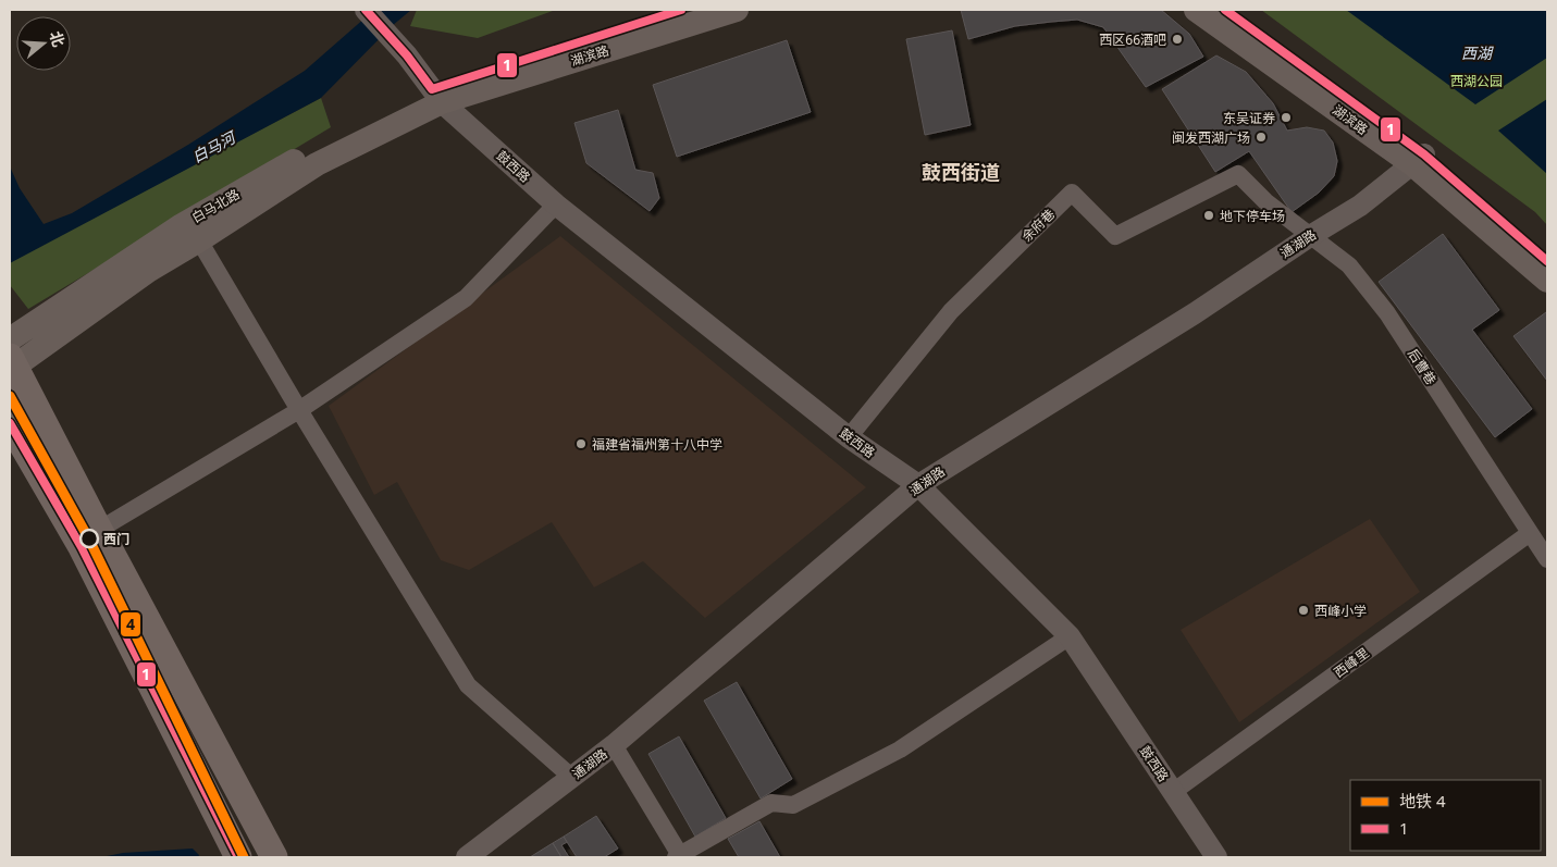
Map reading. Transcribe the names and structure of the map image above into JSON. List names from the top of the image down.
{
  "streets": {
    "main road": ["湖滨路", "白马北路"],
    "street": [
      "鼓西路",
      "余府巷",
      "通湖路",
      "后曹巷",
      "西峰里"
    ]
  },
  "crossings": [
    ["湖滨路", "鼓西路"],
    ["湖滨路", "白马北路"],
    ["湖滨路", "通湖路"],
    ["鼓西路", "白马北路"],
    ["鼓西路", "余府巷"],
    ["鼓西路", "通湖路"],
    ["鼓西路", "西峰里"],
    ["余府巷", "后曹巷"],
    ["通湖路", "后曹巷"],
    ["后曹巷", "西峰里"]
  ],
  "districts": ["鼓西街道"],
  "water": ["西湖", "白马河"],
  "parks": ["西湖公园"],
  "places": [
    "西区66酒吧",
    "东吴证券",
    "闽发西湖广场",
    "地下停车场",
    "福建省福州第十八中学",
    "西门",
    "西峰小学"
  ],
  "lines": ["transit line 1", "metro line 4"],
  "legend": ["地铁 4", "1"],
  "north": "right"
}
